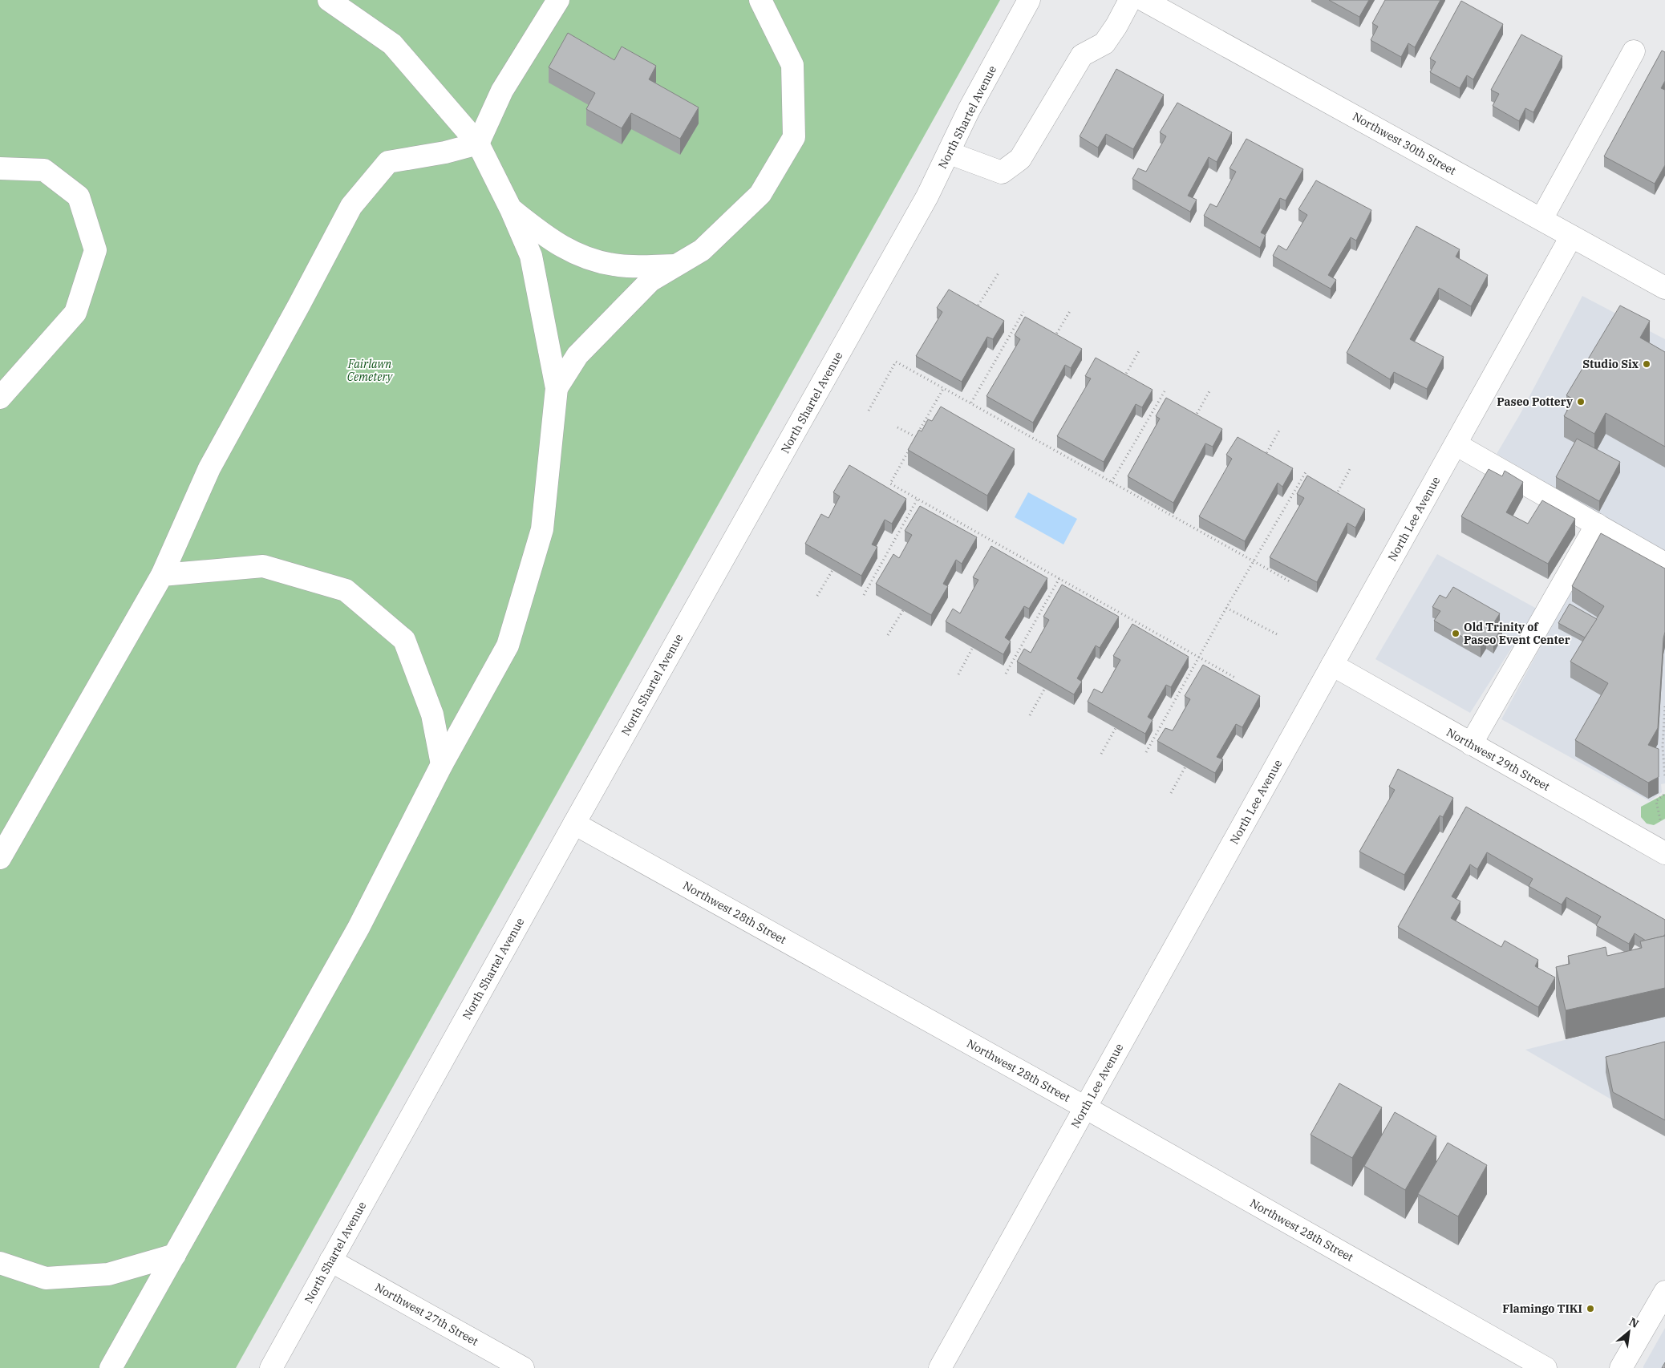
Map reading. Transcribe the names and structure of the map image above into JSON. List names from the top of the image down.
{
  "streets": {
    "street": [
      "North Shartel Avenue",
      "Northwest 30th Street",
      "North Lee Avenue",
      "Northwest 29th Street",
      "Northwest 28th Street",
      "Northwest 27th Street"
    ]
  },
  "crossings": [
    ["North Shartel Avenue", "Northwest 28th Street"],
    ["North Shartel Avenue", "Northwest 27th Street"],
    ["Northwest 30th Street", "North Lee Avenue"],
    ["North Lee Avenue", "Northwest 29th Street"],
    ["North Lee Avenue", "Northwest 28th Street"]
  ],
  "parks": ["Fairlawn Cemetery"],
  "places": [
    "Studio Six",
    "Paseo Pottery",
    "Old Trinity of Paseo Event Center",
    "Flamingo TIKI"
  ],
  "north": "top right"
}
